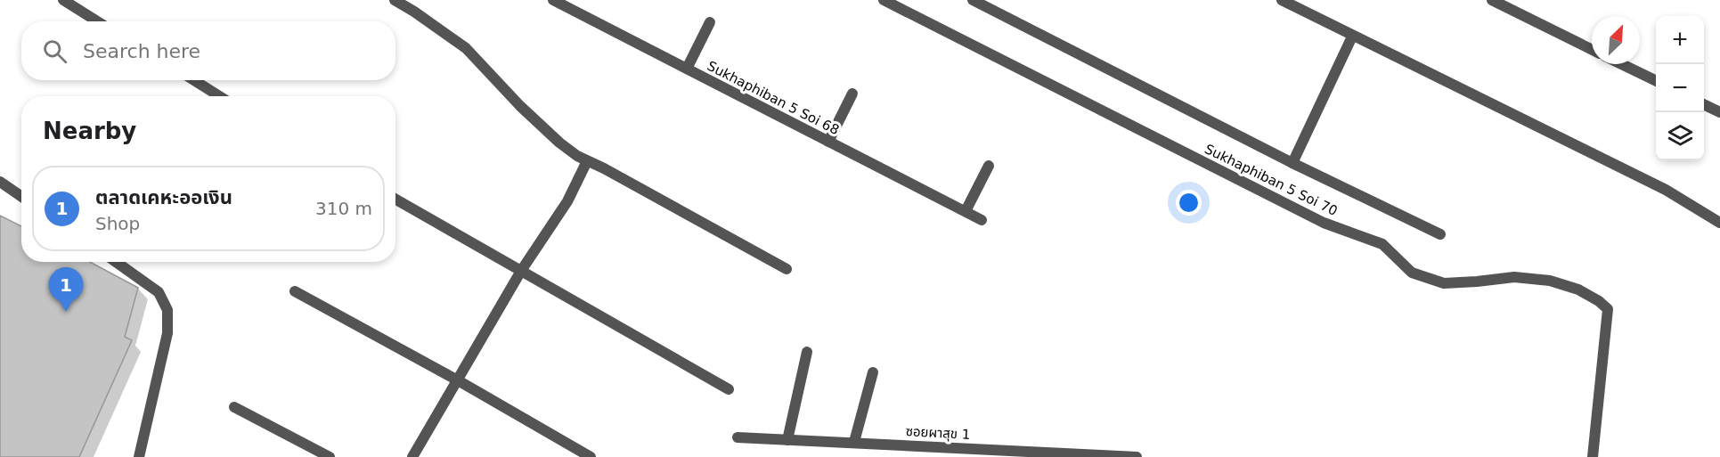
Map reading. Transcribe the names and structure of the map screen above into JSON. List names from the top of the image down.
{
  "streets": {
    "street": ["Sukhaphiban 5 Soi 68", "Sukhaphiban 5 Soi 70", "ซอยผาสุข 1"]
  },
  "north": "top right",
  "page": {
    "map_buttons": ["+", "−"],
    "search": "Search here",
    "heading": "Nearby",
    "list": [
      {
        "mark": "1",
        "name": "ตลาดเคหะออเงิน",
        "note": "Shop",
        "value": "310 m"
      }
    ],
    "pins": "1"
  }
}
